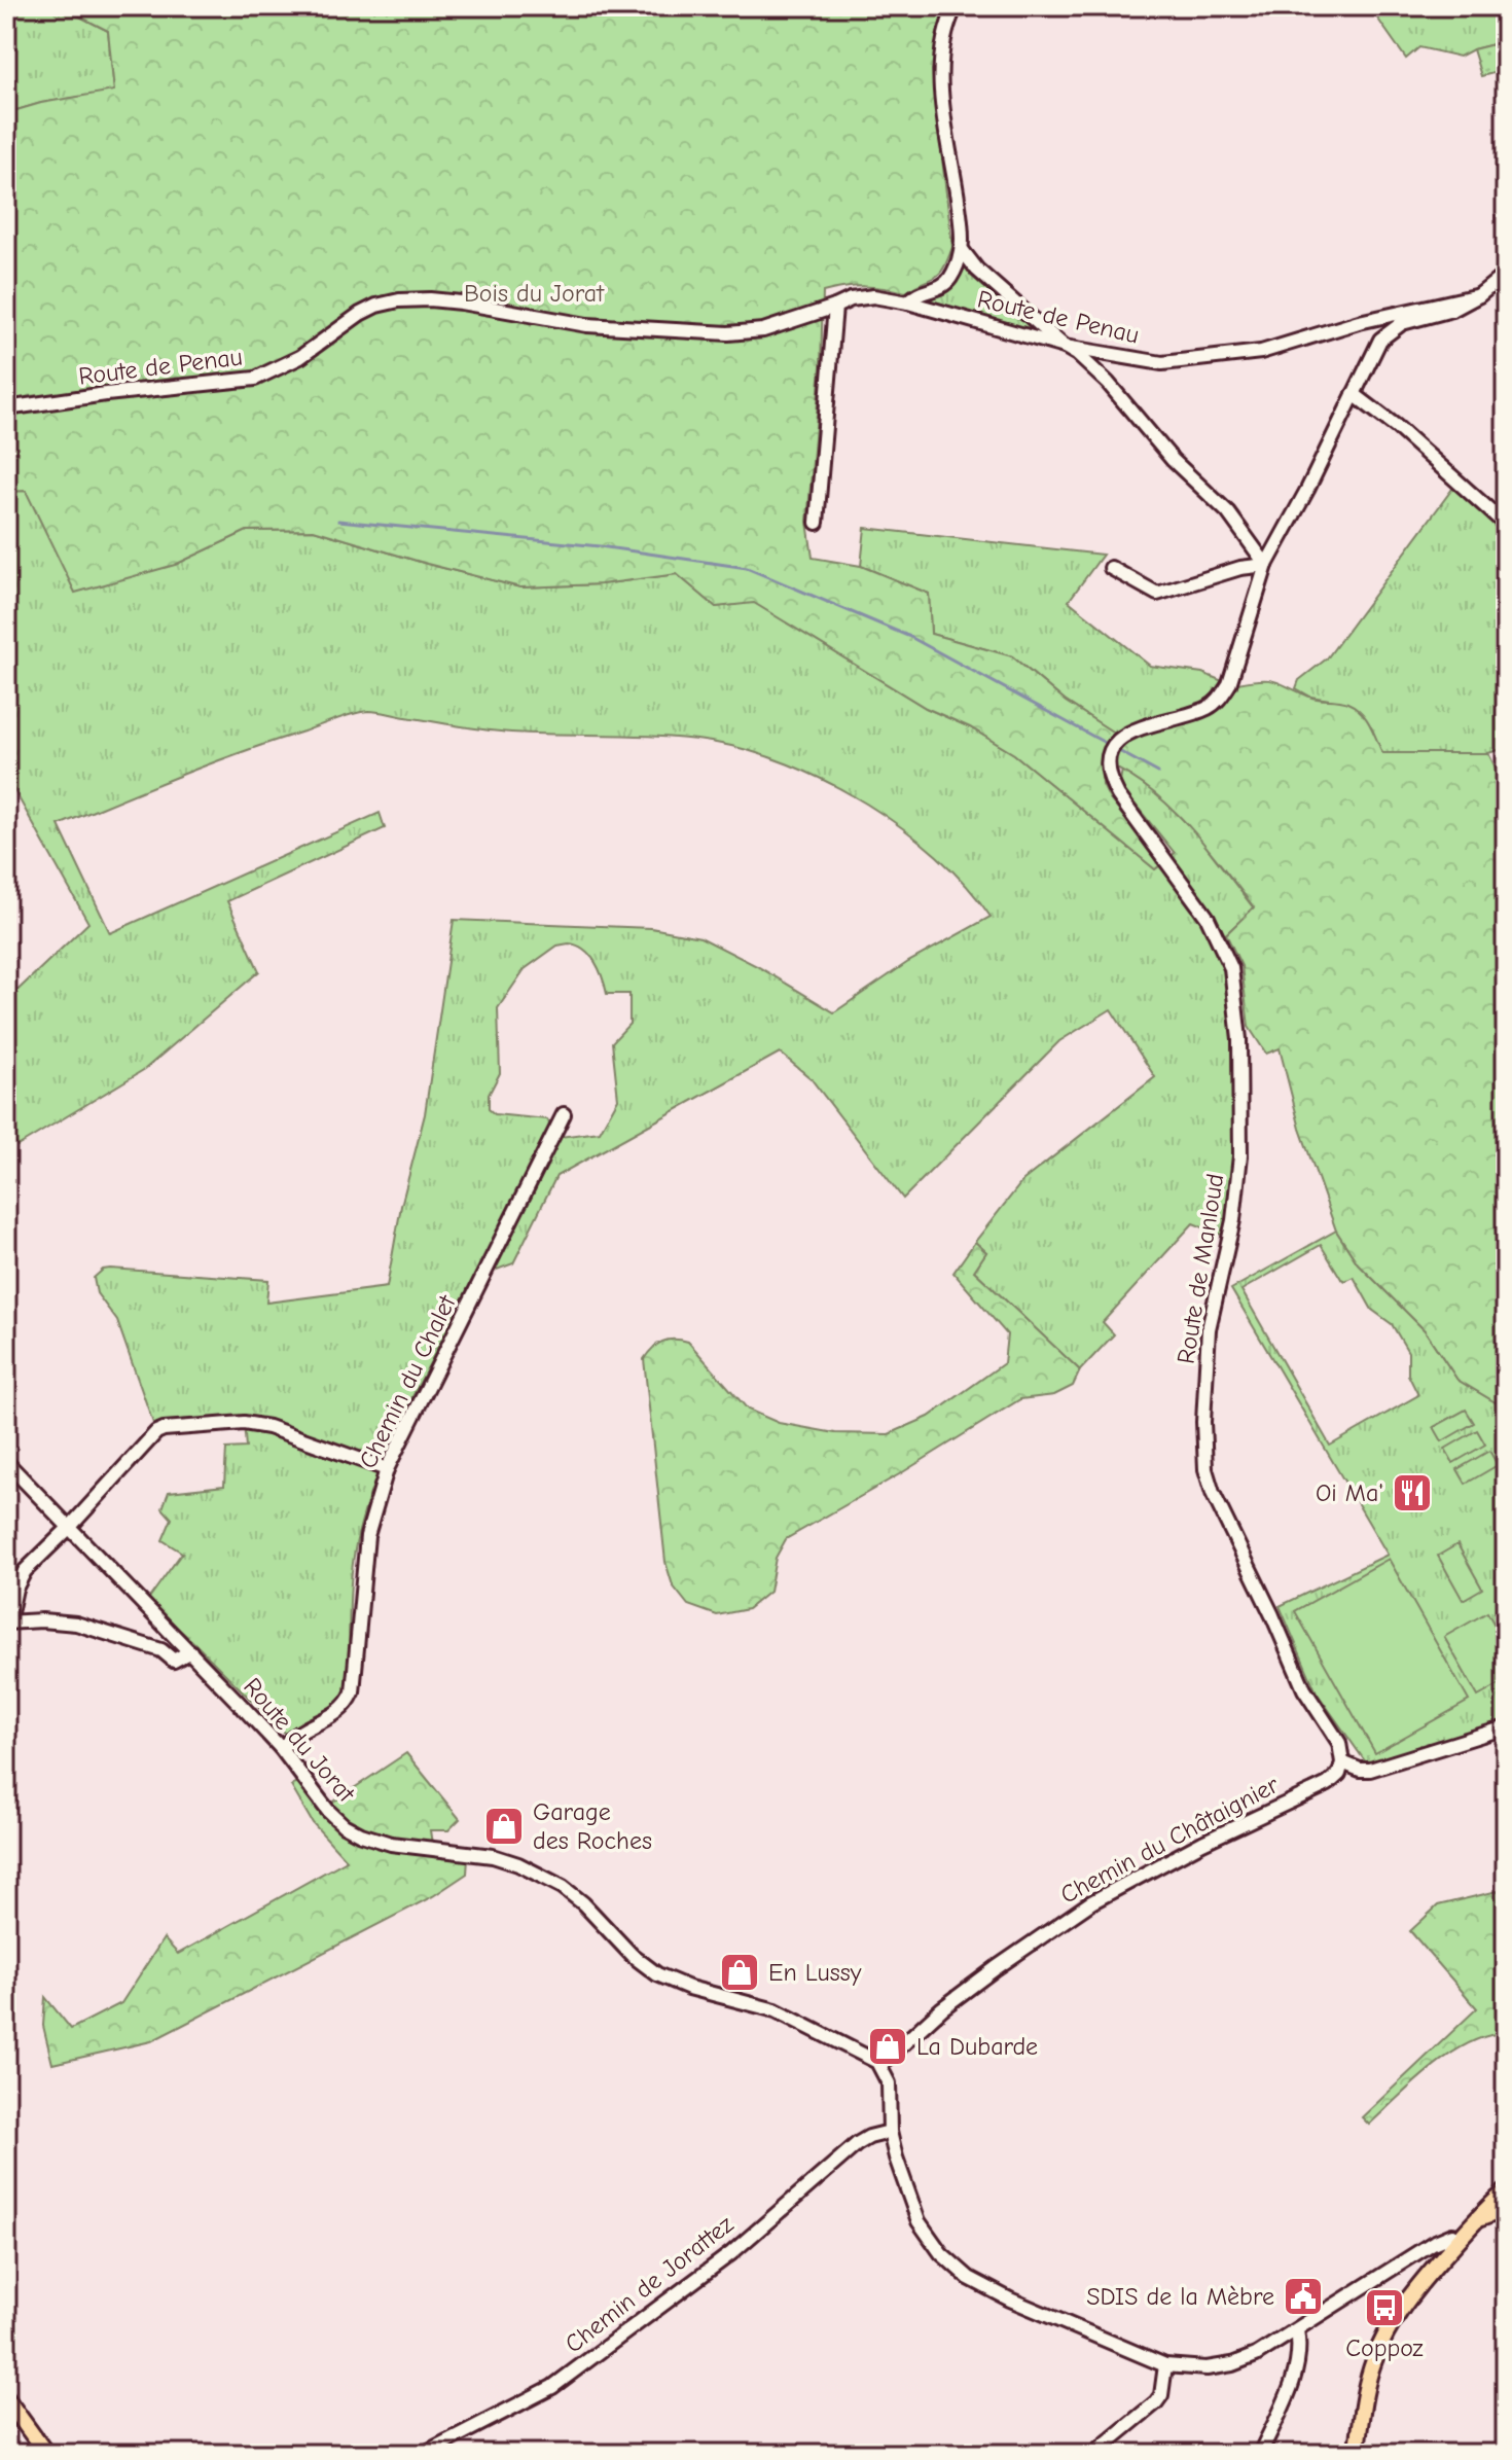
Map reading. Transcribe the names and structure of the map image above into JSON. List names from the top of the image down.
{
  "streets": {
    "street": [
      "Route de Penau",
      "Route de Manloud",
      "Chemin du Chalet",
      "Route du Jorat",
      "Chemin du Châtaignier",
      "Chemin de Jorattez"
    ]
  },
  "crossings": [
    ["Route de Penau", "Route de Manloud"],
    ["Route de Manloud", "Chemin du Châtaignier"],
    ["Chemin du Chalet", "Route du Jorat"],
    ["Route du Jorat", "Chemin du Châtaignier"]
  ],
  "parks": ["Bois du Jorat"],
  "places": {
    "restaurant": ["Oi Ma'"],
    "shop": ["Garage des Roches", "En Lussy", "La Dubarde"],
    "public building": ["SDIS de la Mèbre"],
    "bus stop": ["Coppoz"]
  }
}
